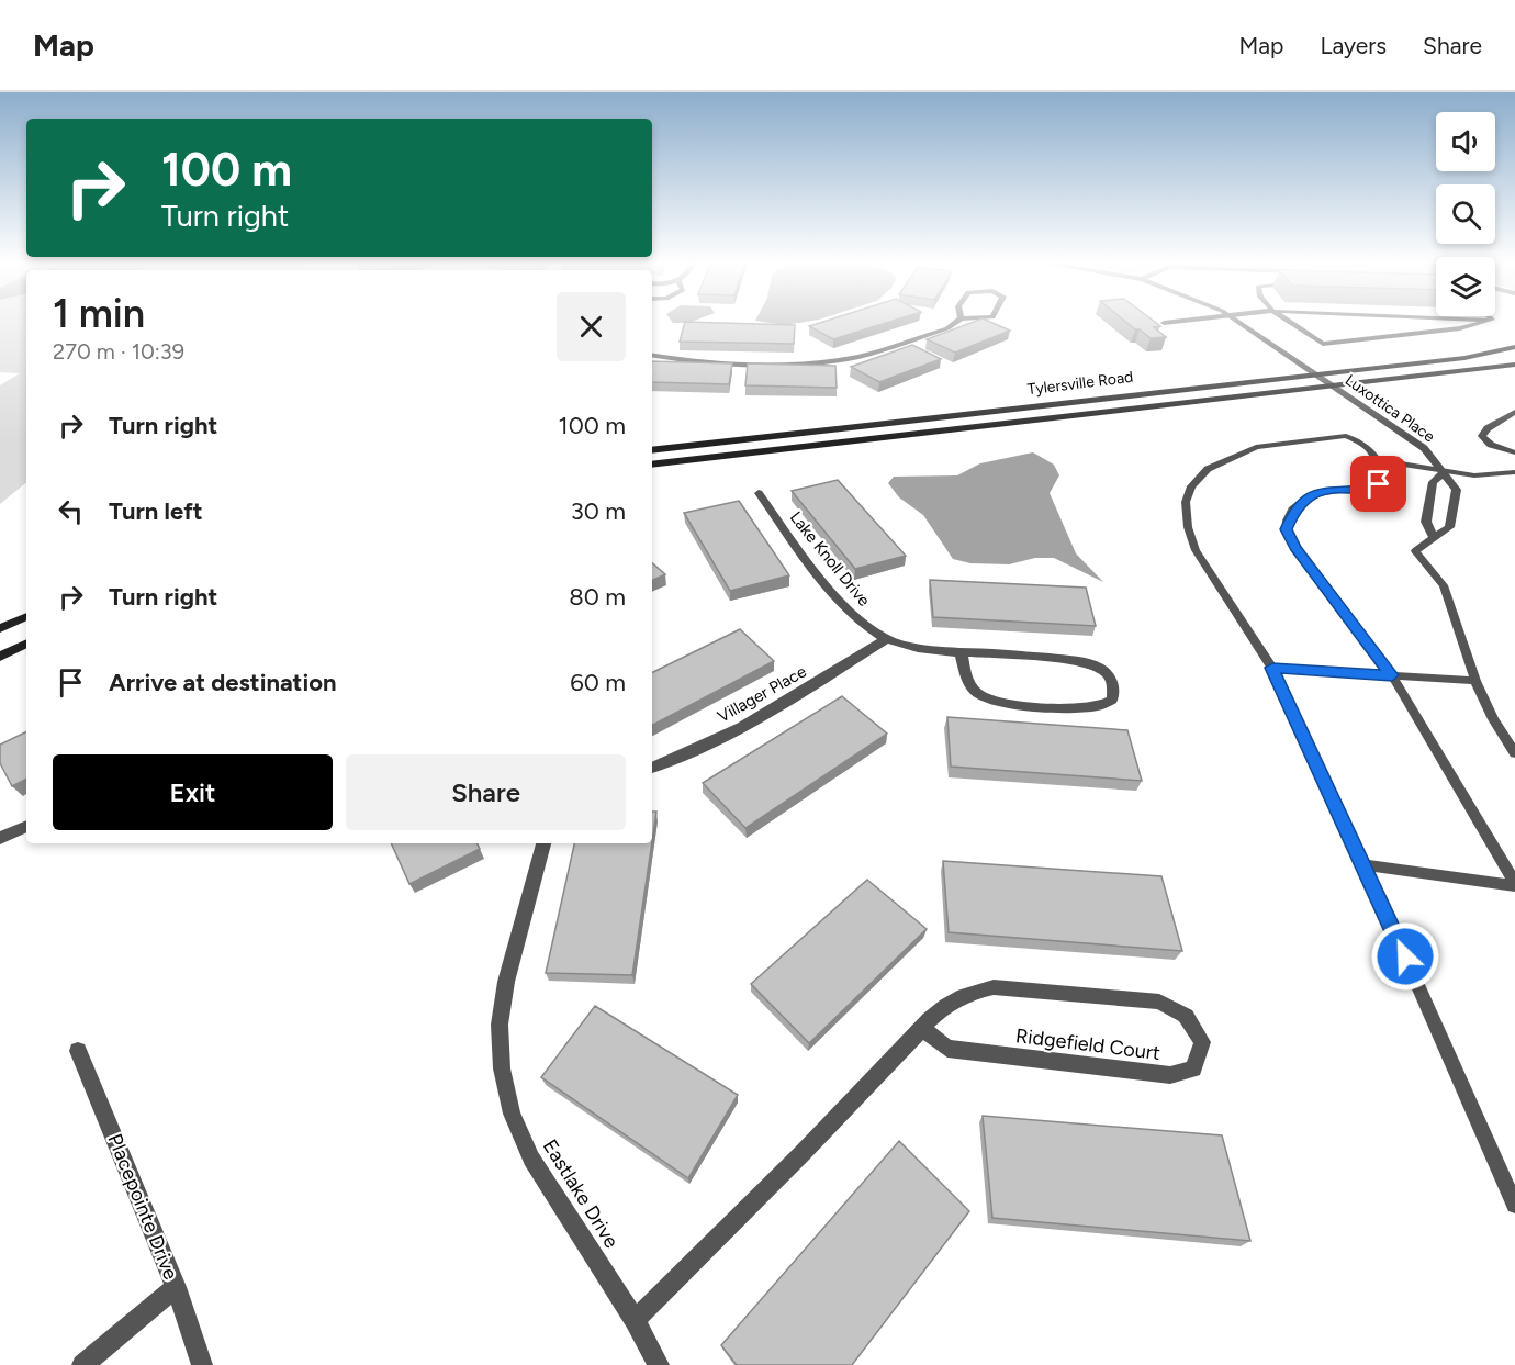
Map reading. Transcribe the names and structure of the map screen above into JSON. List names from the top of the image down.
{
  "streets": {
    "main road": ["Tylersville Road"],
    "street": [
      "Luxottica Place",
      "Lake Knoll Drive",
      "Villager Place",
      "Ridgefield Court",
      "Eastlake Drive",
      "Placepointe Drive"
    ]
  },
  "crossings": [
    ["Tylersville Road", "Luxottica Place"],
    ["Lake Knoll Drive", "Villager Place"],
    ["Ridgefield Court", "Eastlake Drive"]
  ],
  "page": {
    "header": "Map",
    "nav": ["Map", "Layers", "Share"],
    "turn": ["100 m", "Turn right"],
    "heading": ["1 min", "270 m · 10:39"],
    "list": [
      {
        "name": "Turn right",
        "value": "100 m"
      },
      {
        "name": "Turn left",
        "value": "30 m"
      },
      {
        "name": "Turn right",
        "value": "80 m"
      },
      {
        "name": "Arrive at destination",
        "value": "60 m"
      }
    ],
    "buttons": ["Exit", "Share"]
  }
}
